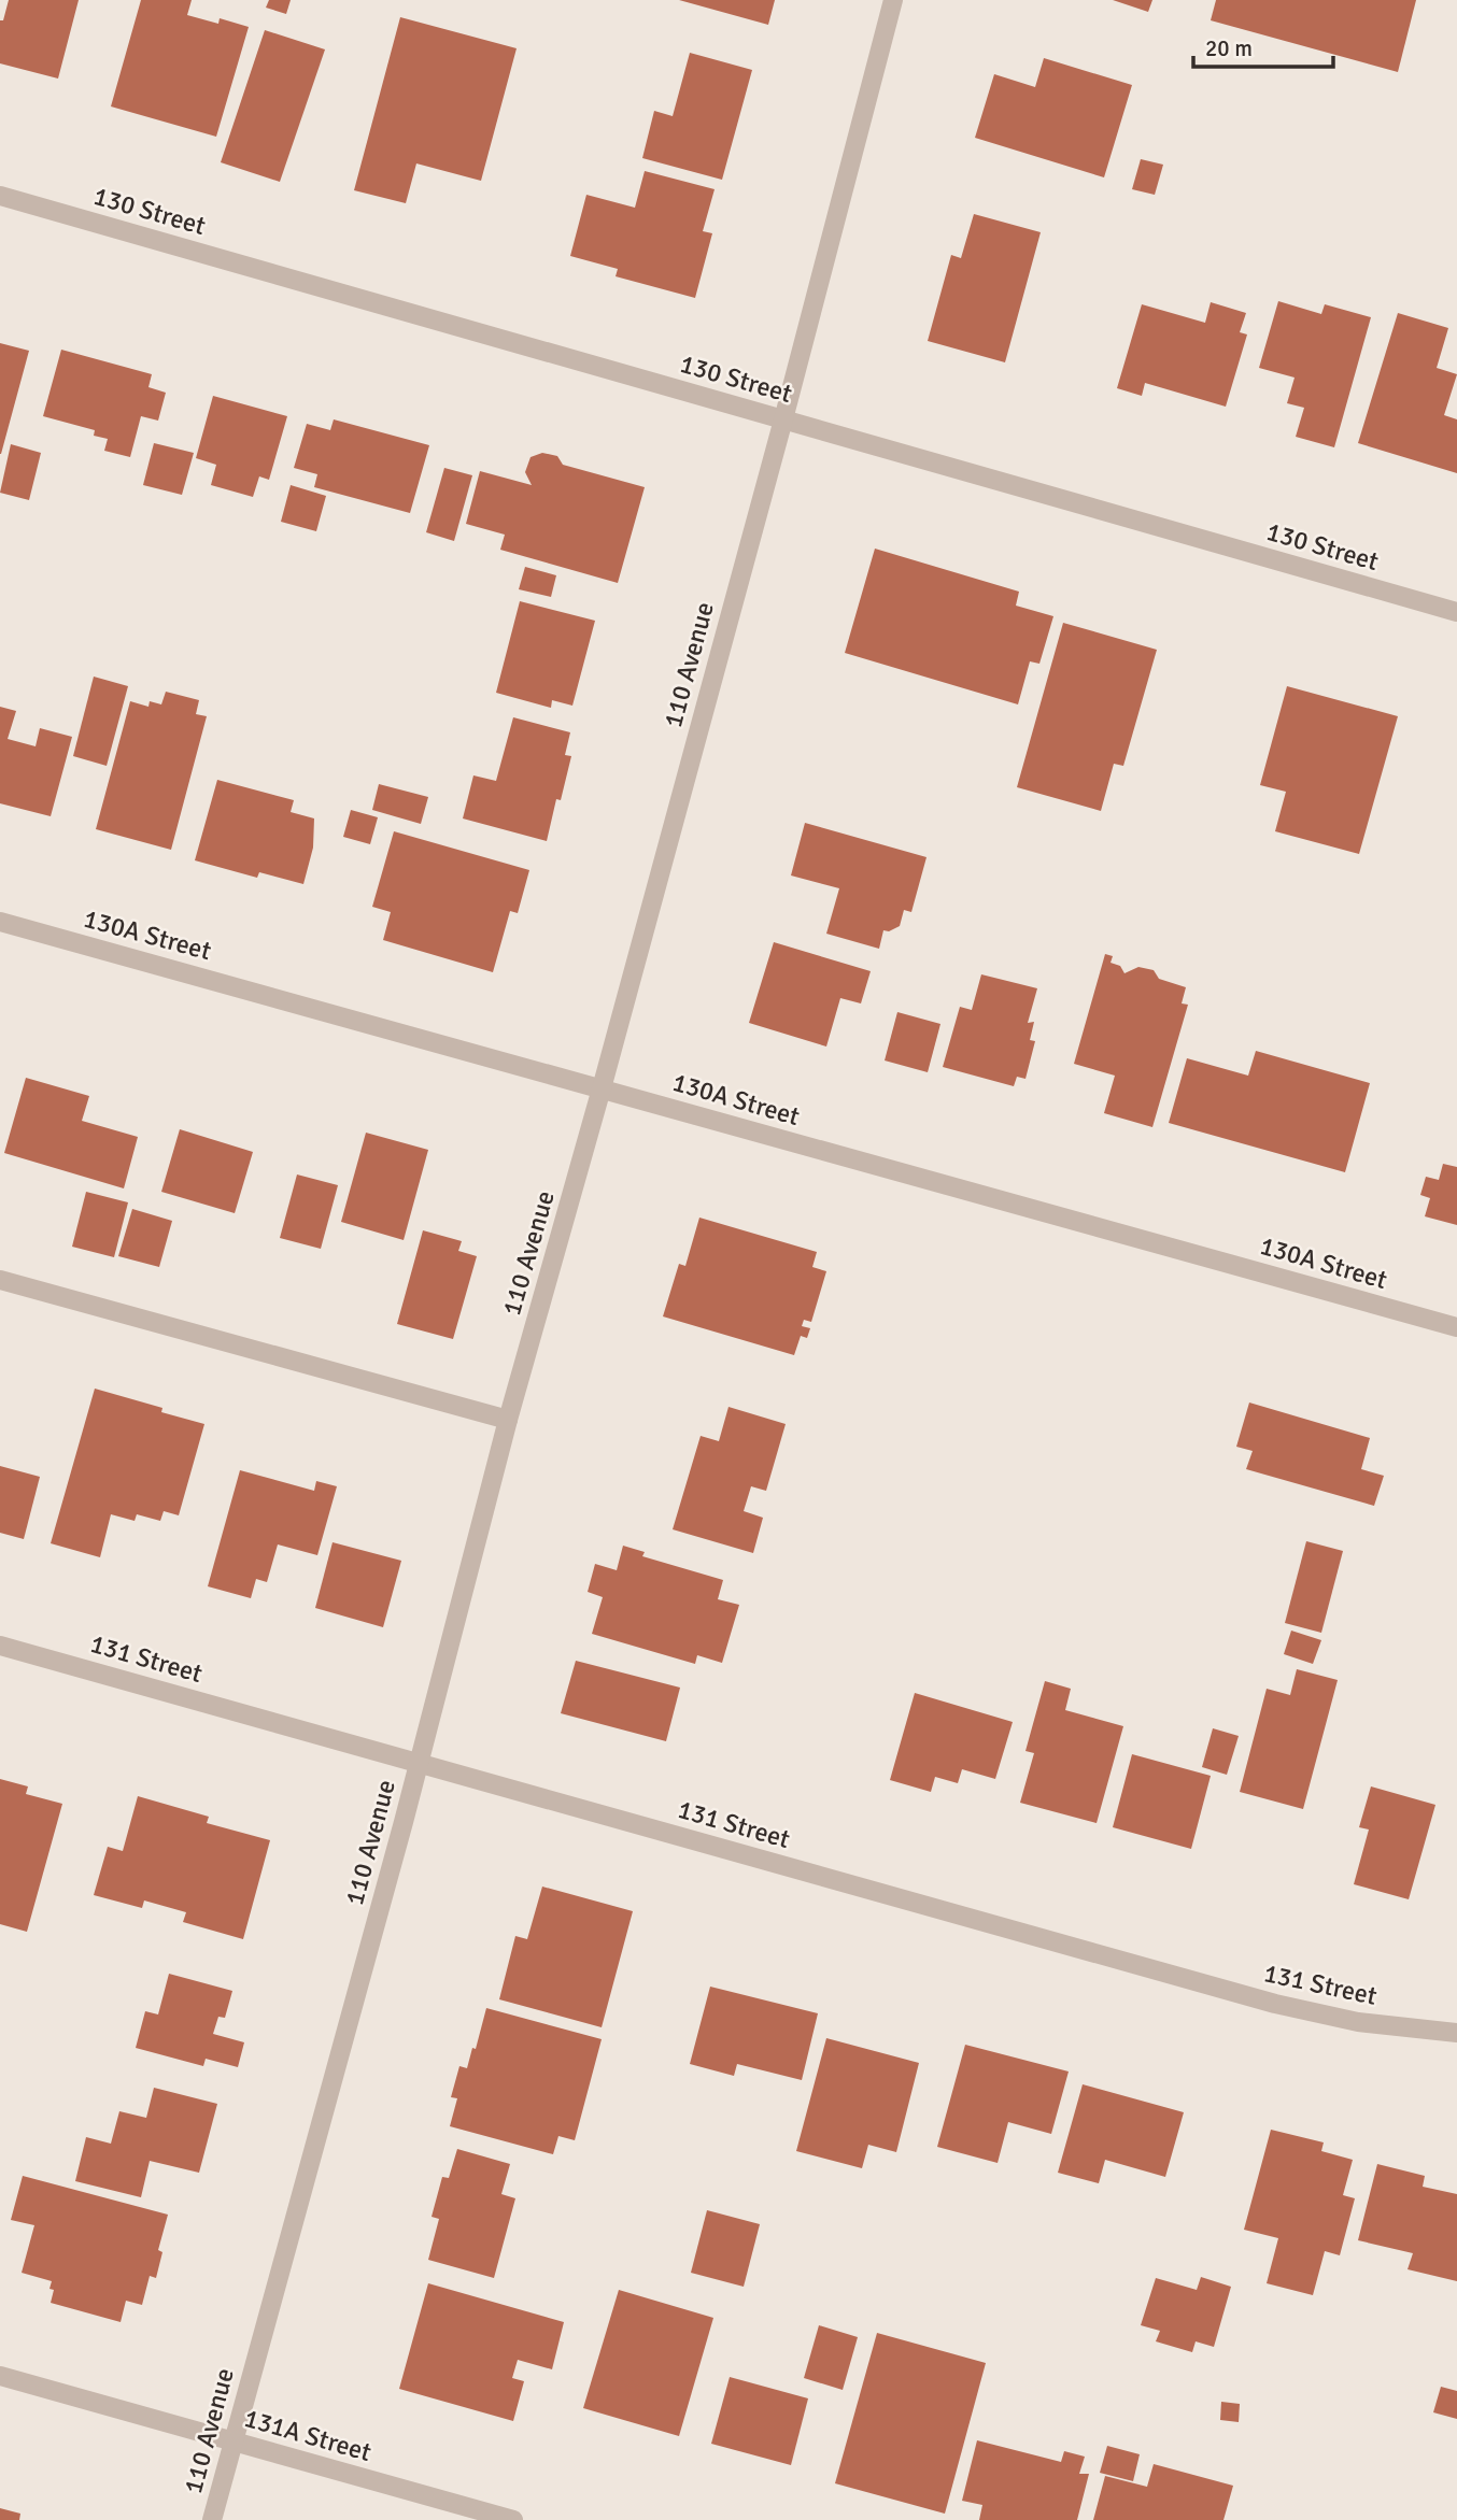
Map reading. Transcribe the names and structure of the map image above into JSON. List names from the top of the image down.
{
  "streets": {
    "street": [
      "130 Street",
      "110 Avenue",
      "130A Street",
      "131 Street",
      "131A Street"
    ]
  },
  "crossings": [
    ["130 Street", "110 Avenue"],
    ["110 Avenue", "130A Street"],
    ["110 Avenue", "131 Street"],
    ["110 Avenue", "131A Street"]
  ],
  "scale_bar": "20 m"
}
